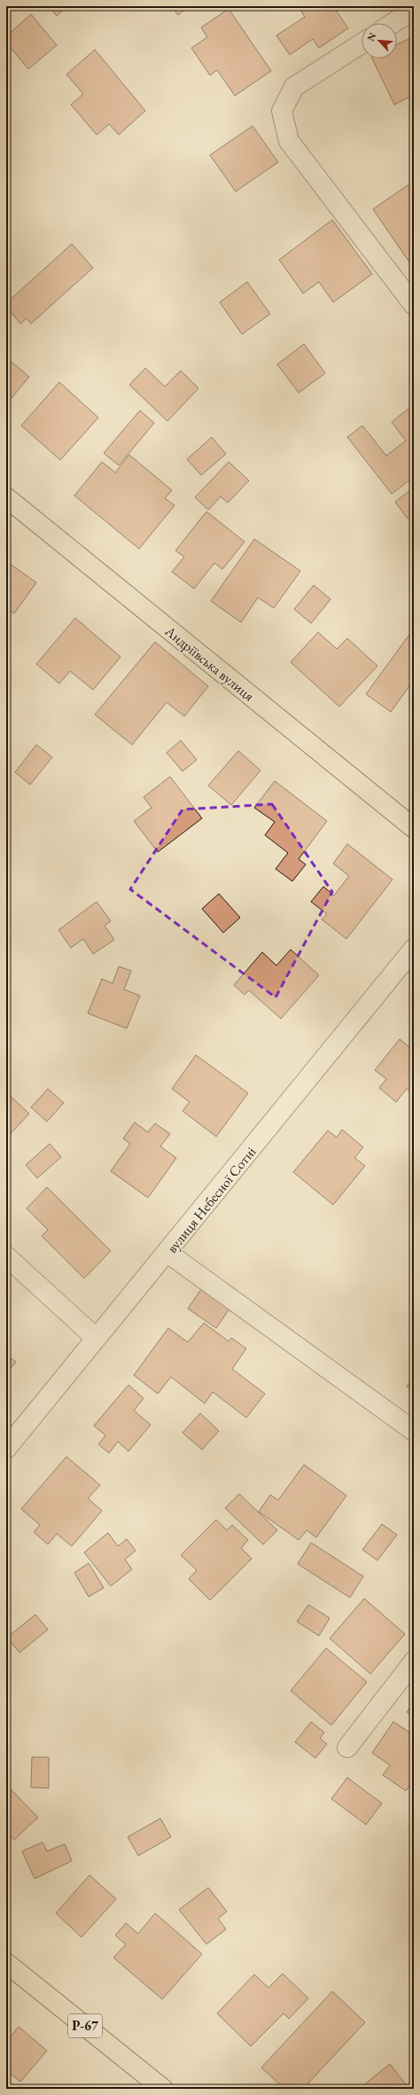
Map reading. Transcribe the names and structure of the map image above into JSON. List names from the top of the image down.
{
  "streets": {
    "main road": ["Андріївська вулиця", "Р-67"],
    "street": ["вулиця Небесної Сотні"]
  },
  "north": "top left"
}
